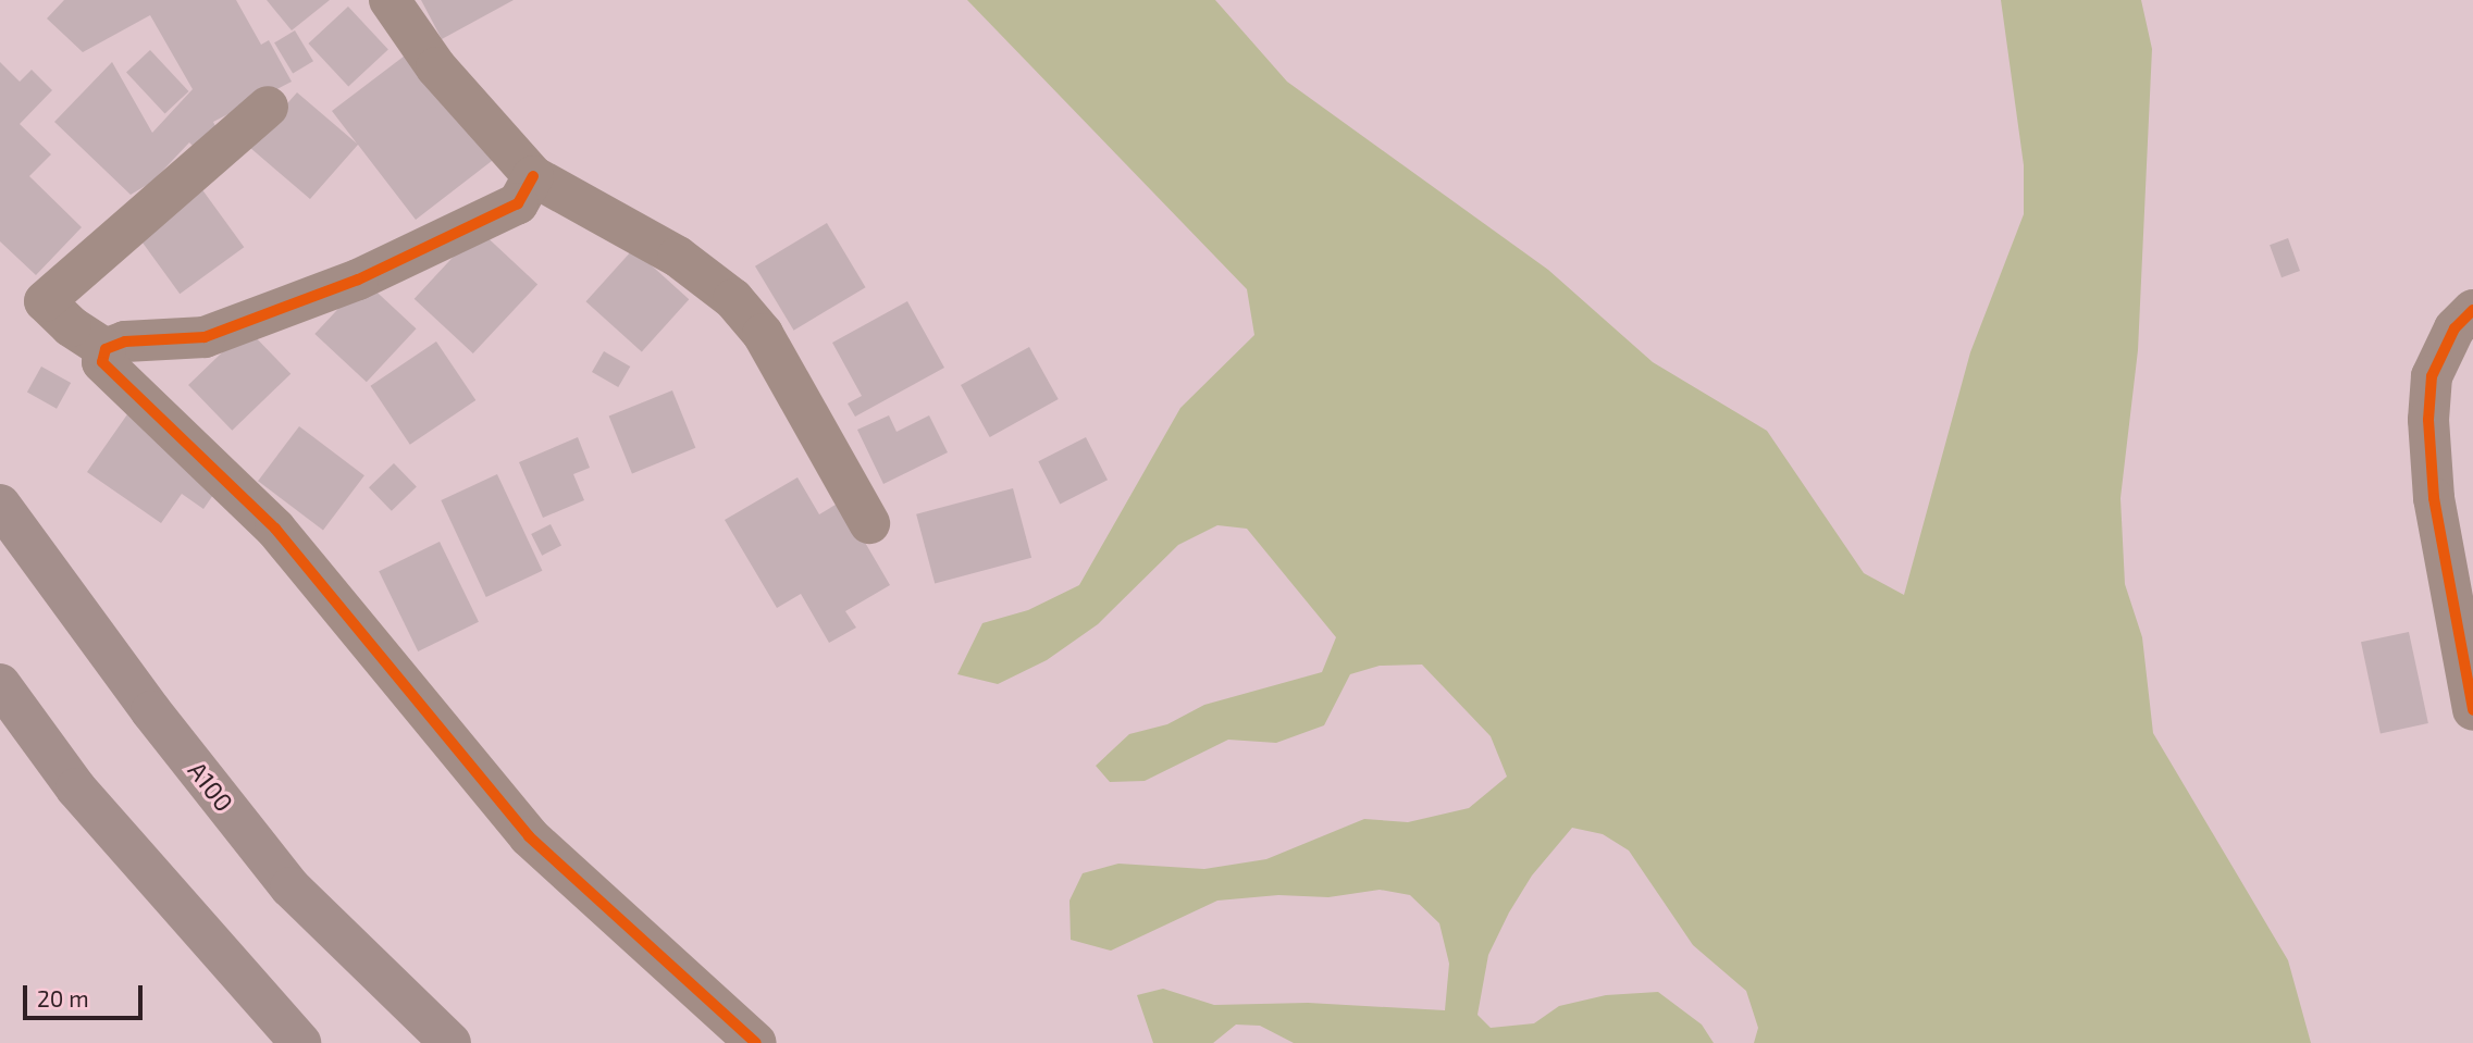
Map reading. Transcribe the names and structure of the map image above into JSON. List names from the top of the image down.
{
  "streets": {
    "highway": ["A100"]
  },
  "scale_bar": "20 m"
}
